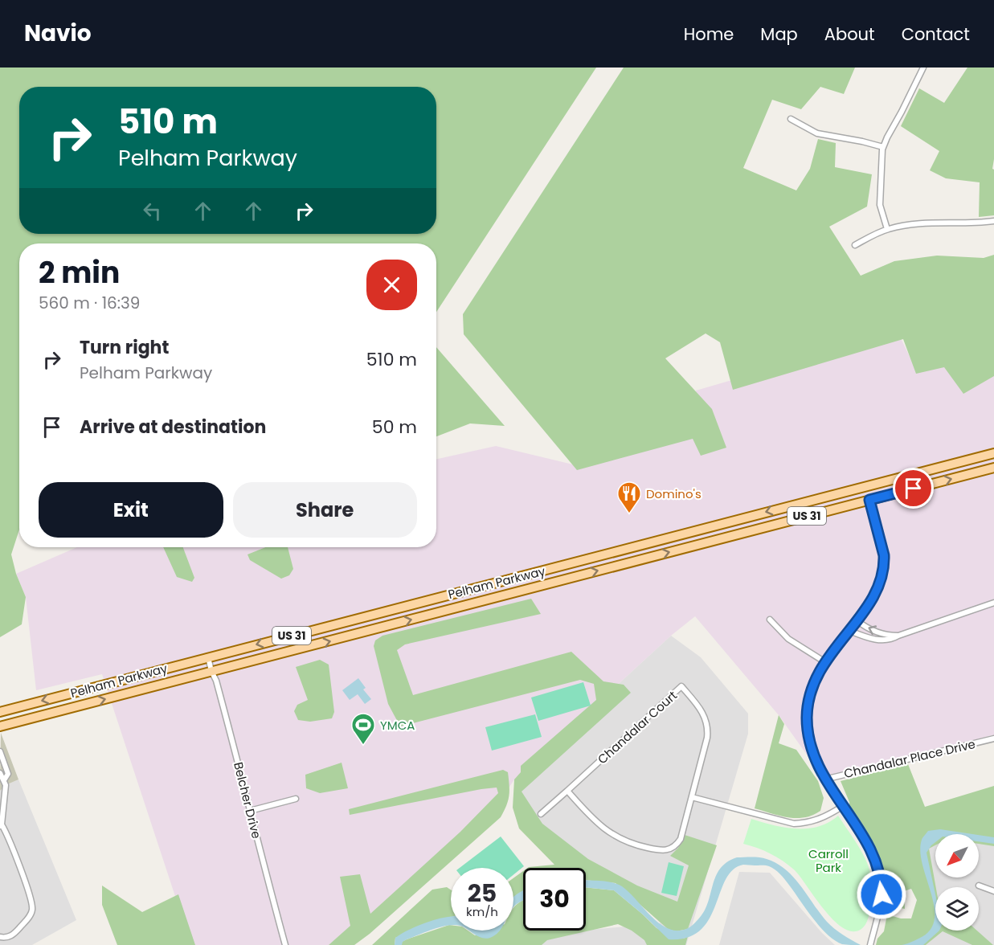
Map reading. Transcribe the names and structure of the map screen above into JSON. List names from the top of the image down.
{
  "streets": {
    "main road": ["US 31", "Pelham Parkway"],
    "street": ["Chandalar Court", "Chandalar Place Drive", "Belcher Drive"]
  },
  "crossings": [
    ["Pelham Parkway", "Belcher Drive"]
  ],
  "parks": ["Carroll Park"],
  "places": {
    "restaurant": ["Domino's"],
    "sports": ["YMCA"]
  },
  "north": "bottom left",
  "page": {
    "header": "Navio",
    "nav": [
      "Home",
      "Map",
      "About",
      "Contact"
    ],
    "turn": ["510 m", "Pelham Parkway"],
    "heading": ["2 min", "560 m · 16:39"],
    "list": [
      {
        "name": "Turn right",
        "note": "Pelham Parkway",
        "value": "510 m"
      },
      {
        "name": "Arrive at destination",
        "value": "50 m"
      }
    ],
    "buttons": ["Exit", "Share"],
    "speed": "25 km/h",
    "limit": "30"
  }
}
